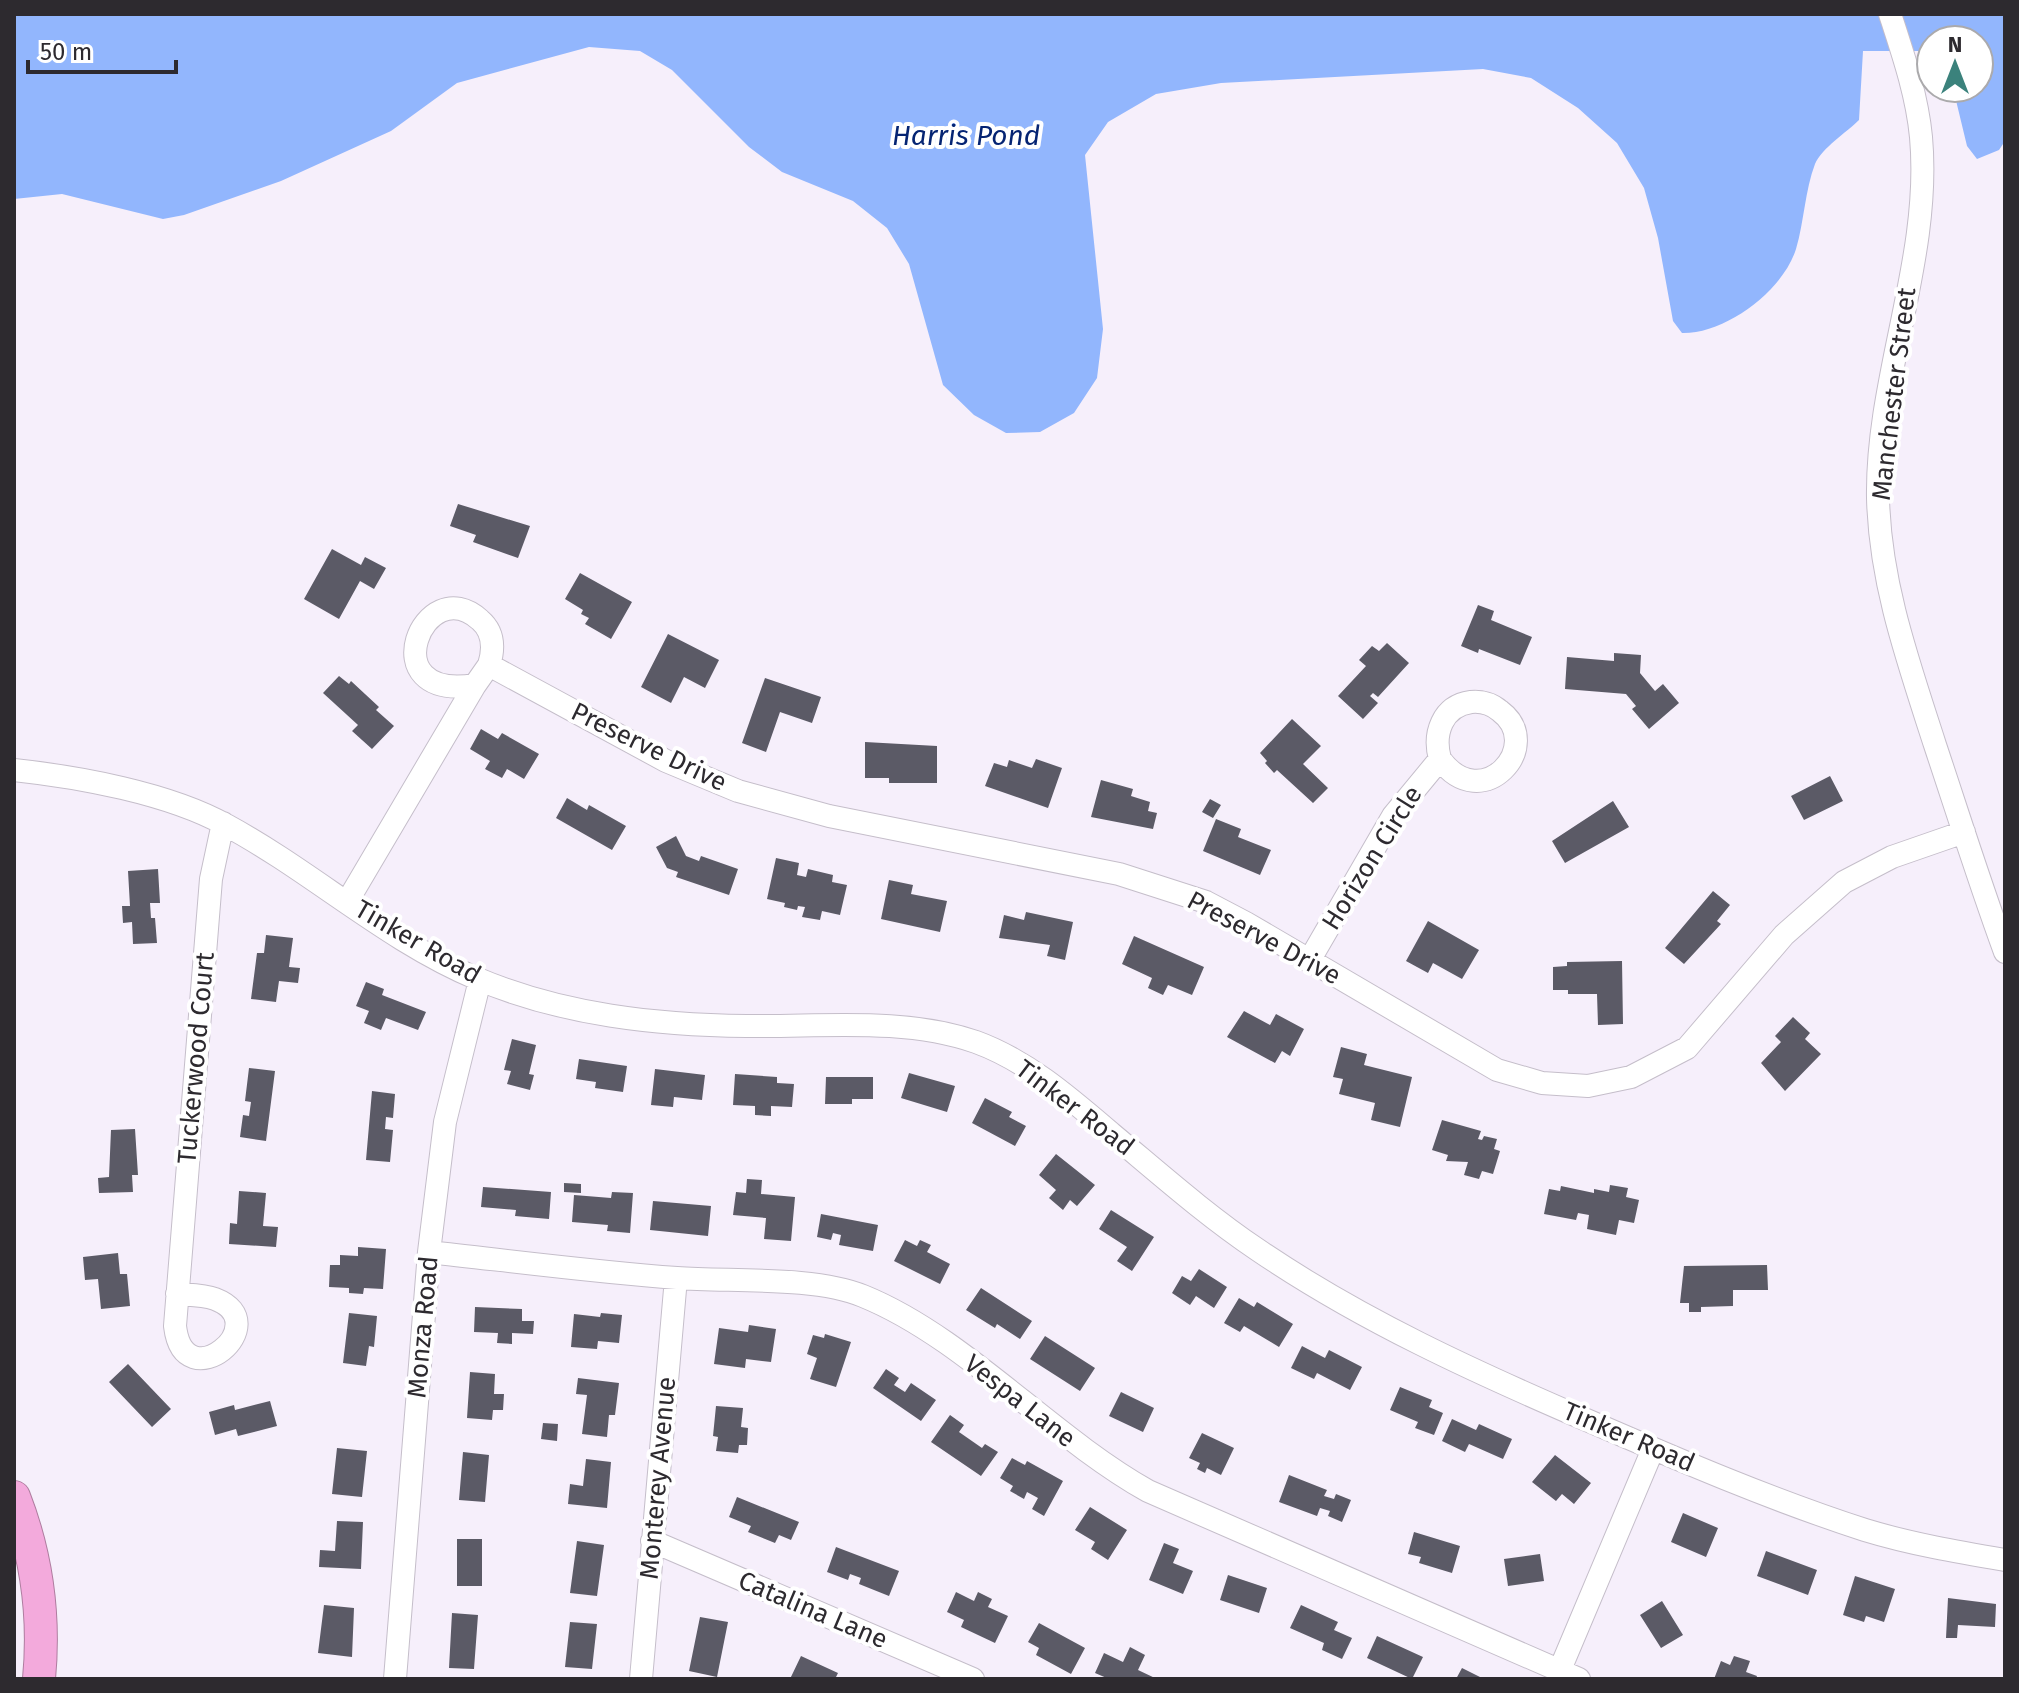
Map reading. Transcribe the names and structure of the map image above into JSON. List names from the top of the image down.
{
  "streets": {
    "street": [
      "Manchester Street",
      "Preserve Drive",
      "Horizon Circle",
      "Tinker Road",
      "Tuckerwood Court",
      "Monza Road",
      "Vespa Lane",
      "Monterey Avenue",
      "Catalina Lane"
    ]
  },
  "crossings": [
    ["Manchester Street", "Preserve Drive"],
    ["Preserve Drive", "Horizon Circle"],
    ["Tinker Road", "Tuckerwood Court"],
    ["Tinker Road", "Monza Road"],
    ["Monza Road", "Vespa Lane"],
    ["Vespa Lane", "Monterey Avenue"],
    ["Monterey Avenue", "Catalina Lane"]
  ],
  "water": ["Harris Pond"],
  "scale_bar": "50 m",
  "north": "top"
}
